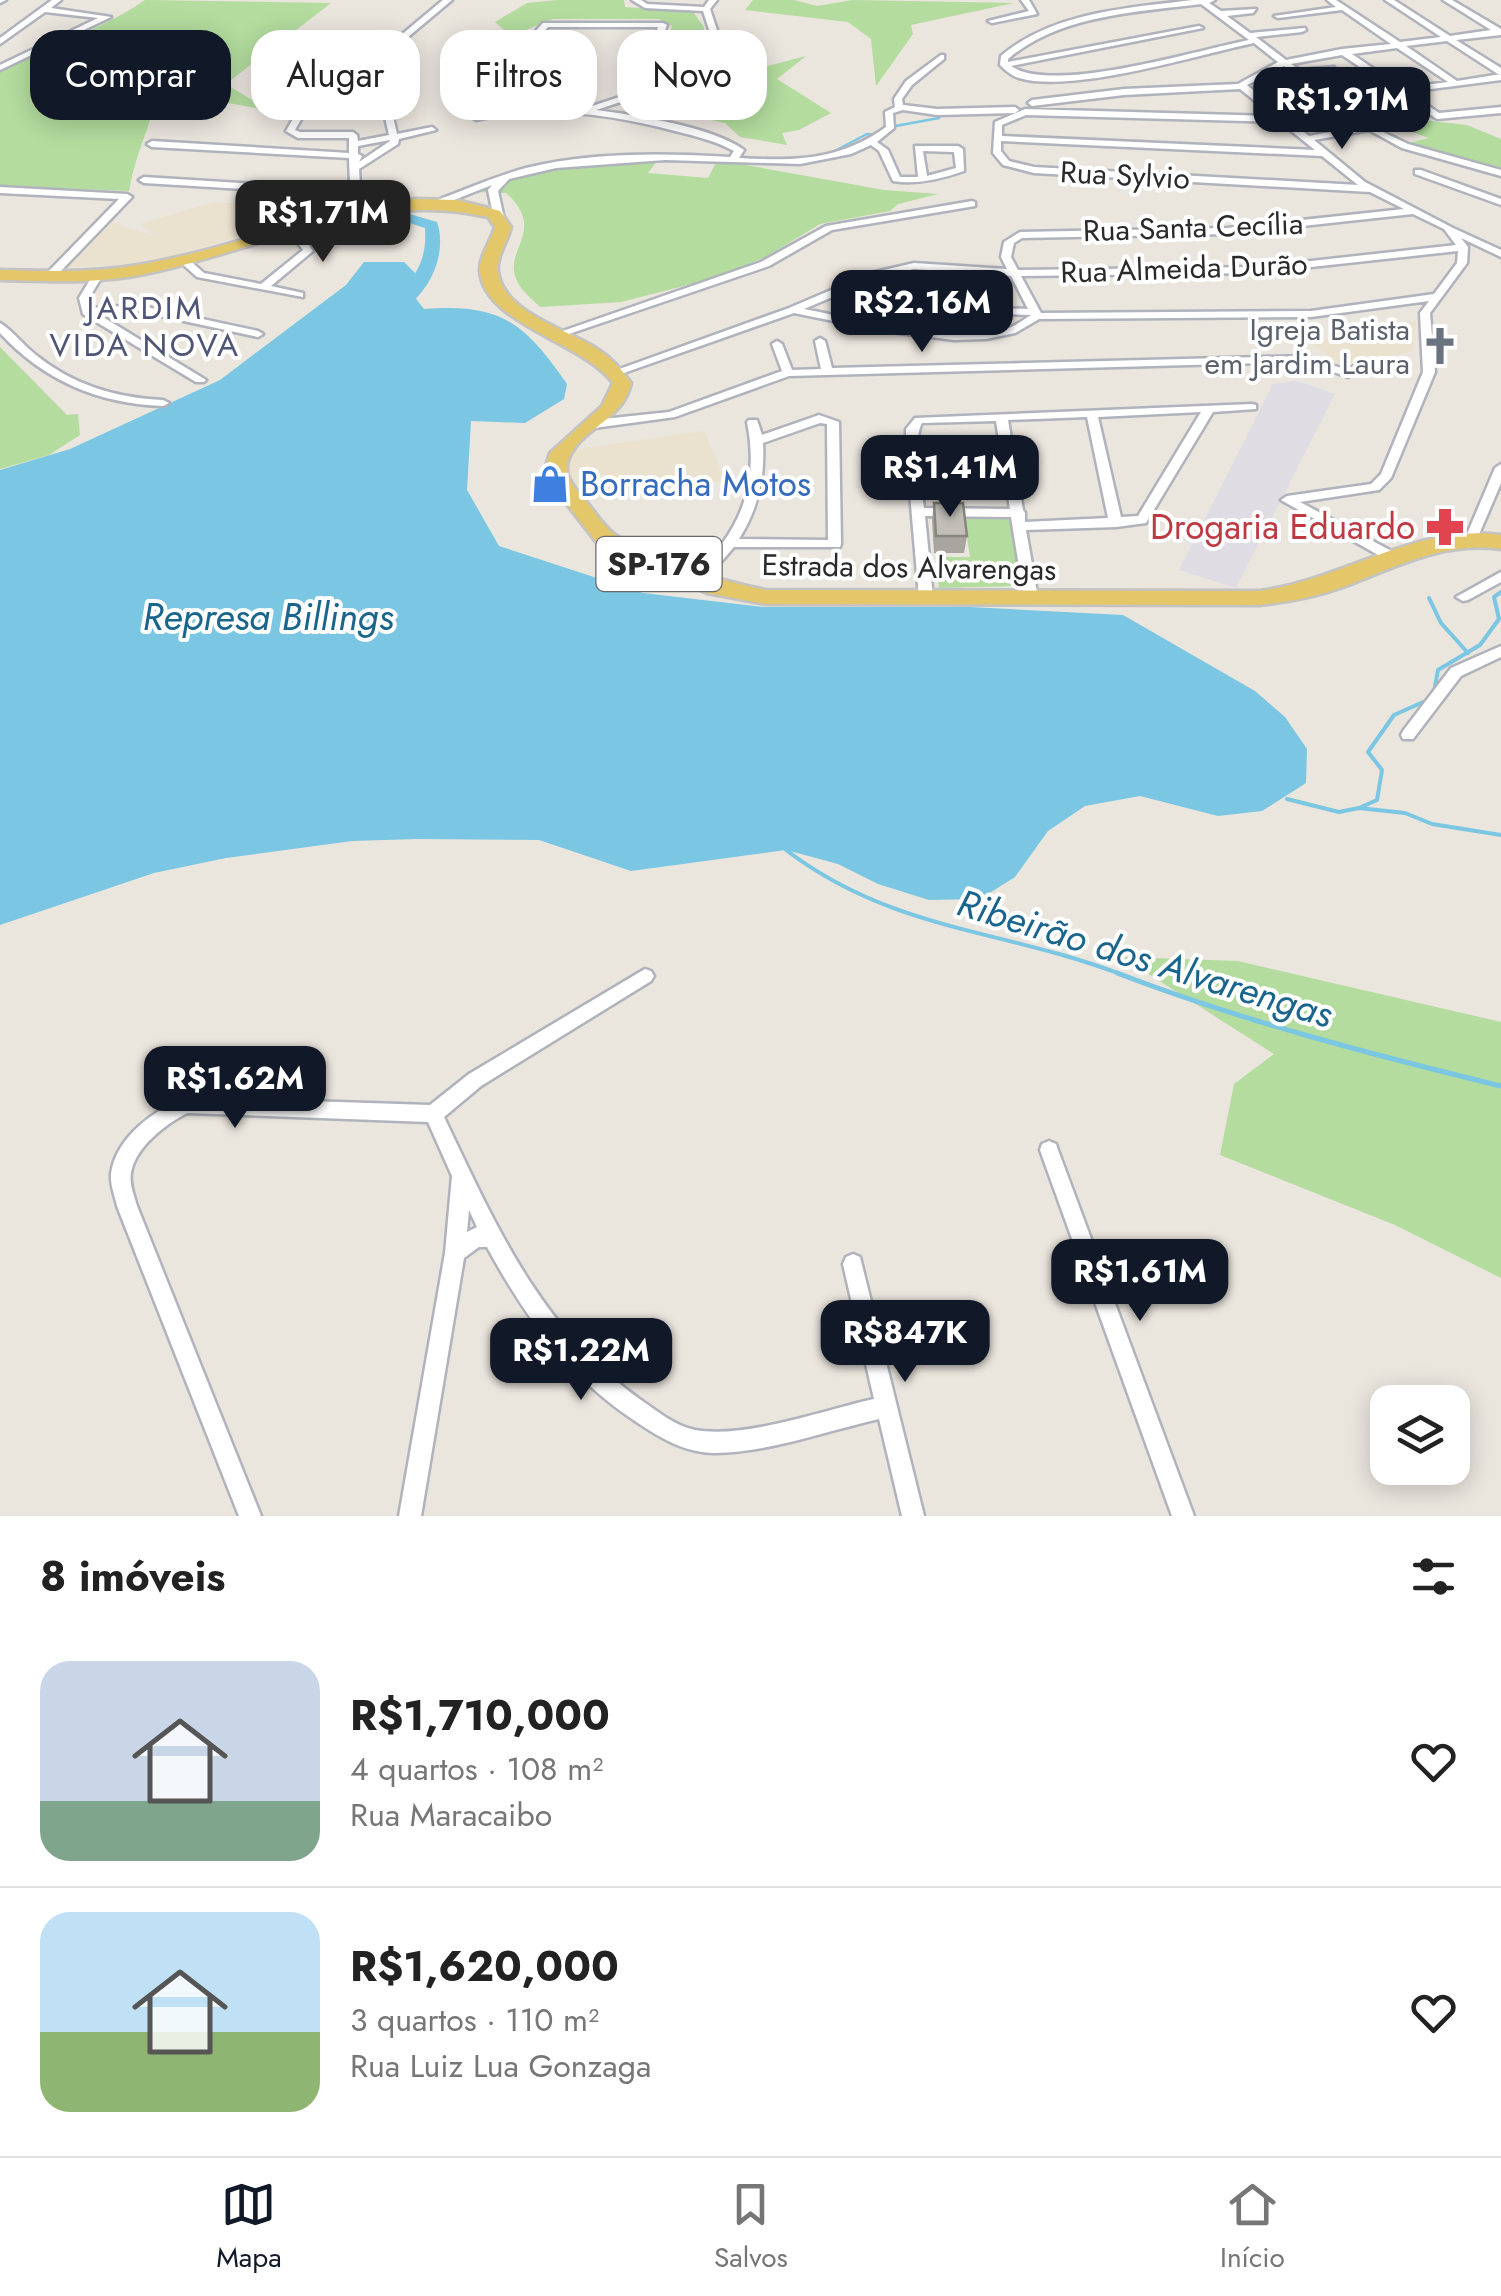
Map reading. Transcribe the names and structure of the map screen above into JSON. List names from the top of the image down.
{
  "streets": {
    "main road": ["SP-176", "Estrada dos Alvarengas"],
    "street": ["Rua Sylvio", "Rua Santa Cecília", "Rua Almeida Durão"]
  },
  "crossings": [
    ["Rua Santa Cecília", "Rua Almeida Durão"],
    ["Rua Almeida Durão", "Estrada dos Alvarengas"]
  ],
  "districts": ["JARDIM VIDA NOVA"],
  "water": ["Represa Billings", "Ribeirão dos Alvarengas"],
  "places": {
    "church": ["Igreja Batista em Jardim Laura"],
    "shop": ["Borracha Motos"],
    "pharmacy": ["Drogaria Eduardo"]
  },
  "page": {
    "chip": [
      "Comprar",
      "Alugar",
      "Filtros",
      "Novo"
    ],
    "price": [
      "R$1.91M",
      "R$1.71M",
      "R$2.16M",
      "R$1.41M",
      "R$1.62M",
      "R$1.61M",
      "R$847K",
      "R$1.22M"
    ],
    "heading": "8 imóveis",
    "list": [
      {
        "name": "R$1,710,000",
        "note": "4 quartos · 108 m² · Rua Maracaibo"
      },
      {
        "name": "R$1,620,000",
        "note": "3 quartos · 110 m² · Rua Luiz Lua Gonzaga"
      }
    ],
    "tabs": ["Mapa", "Salvos", "Início"]
  }
}
